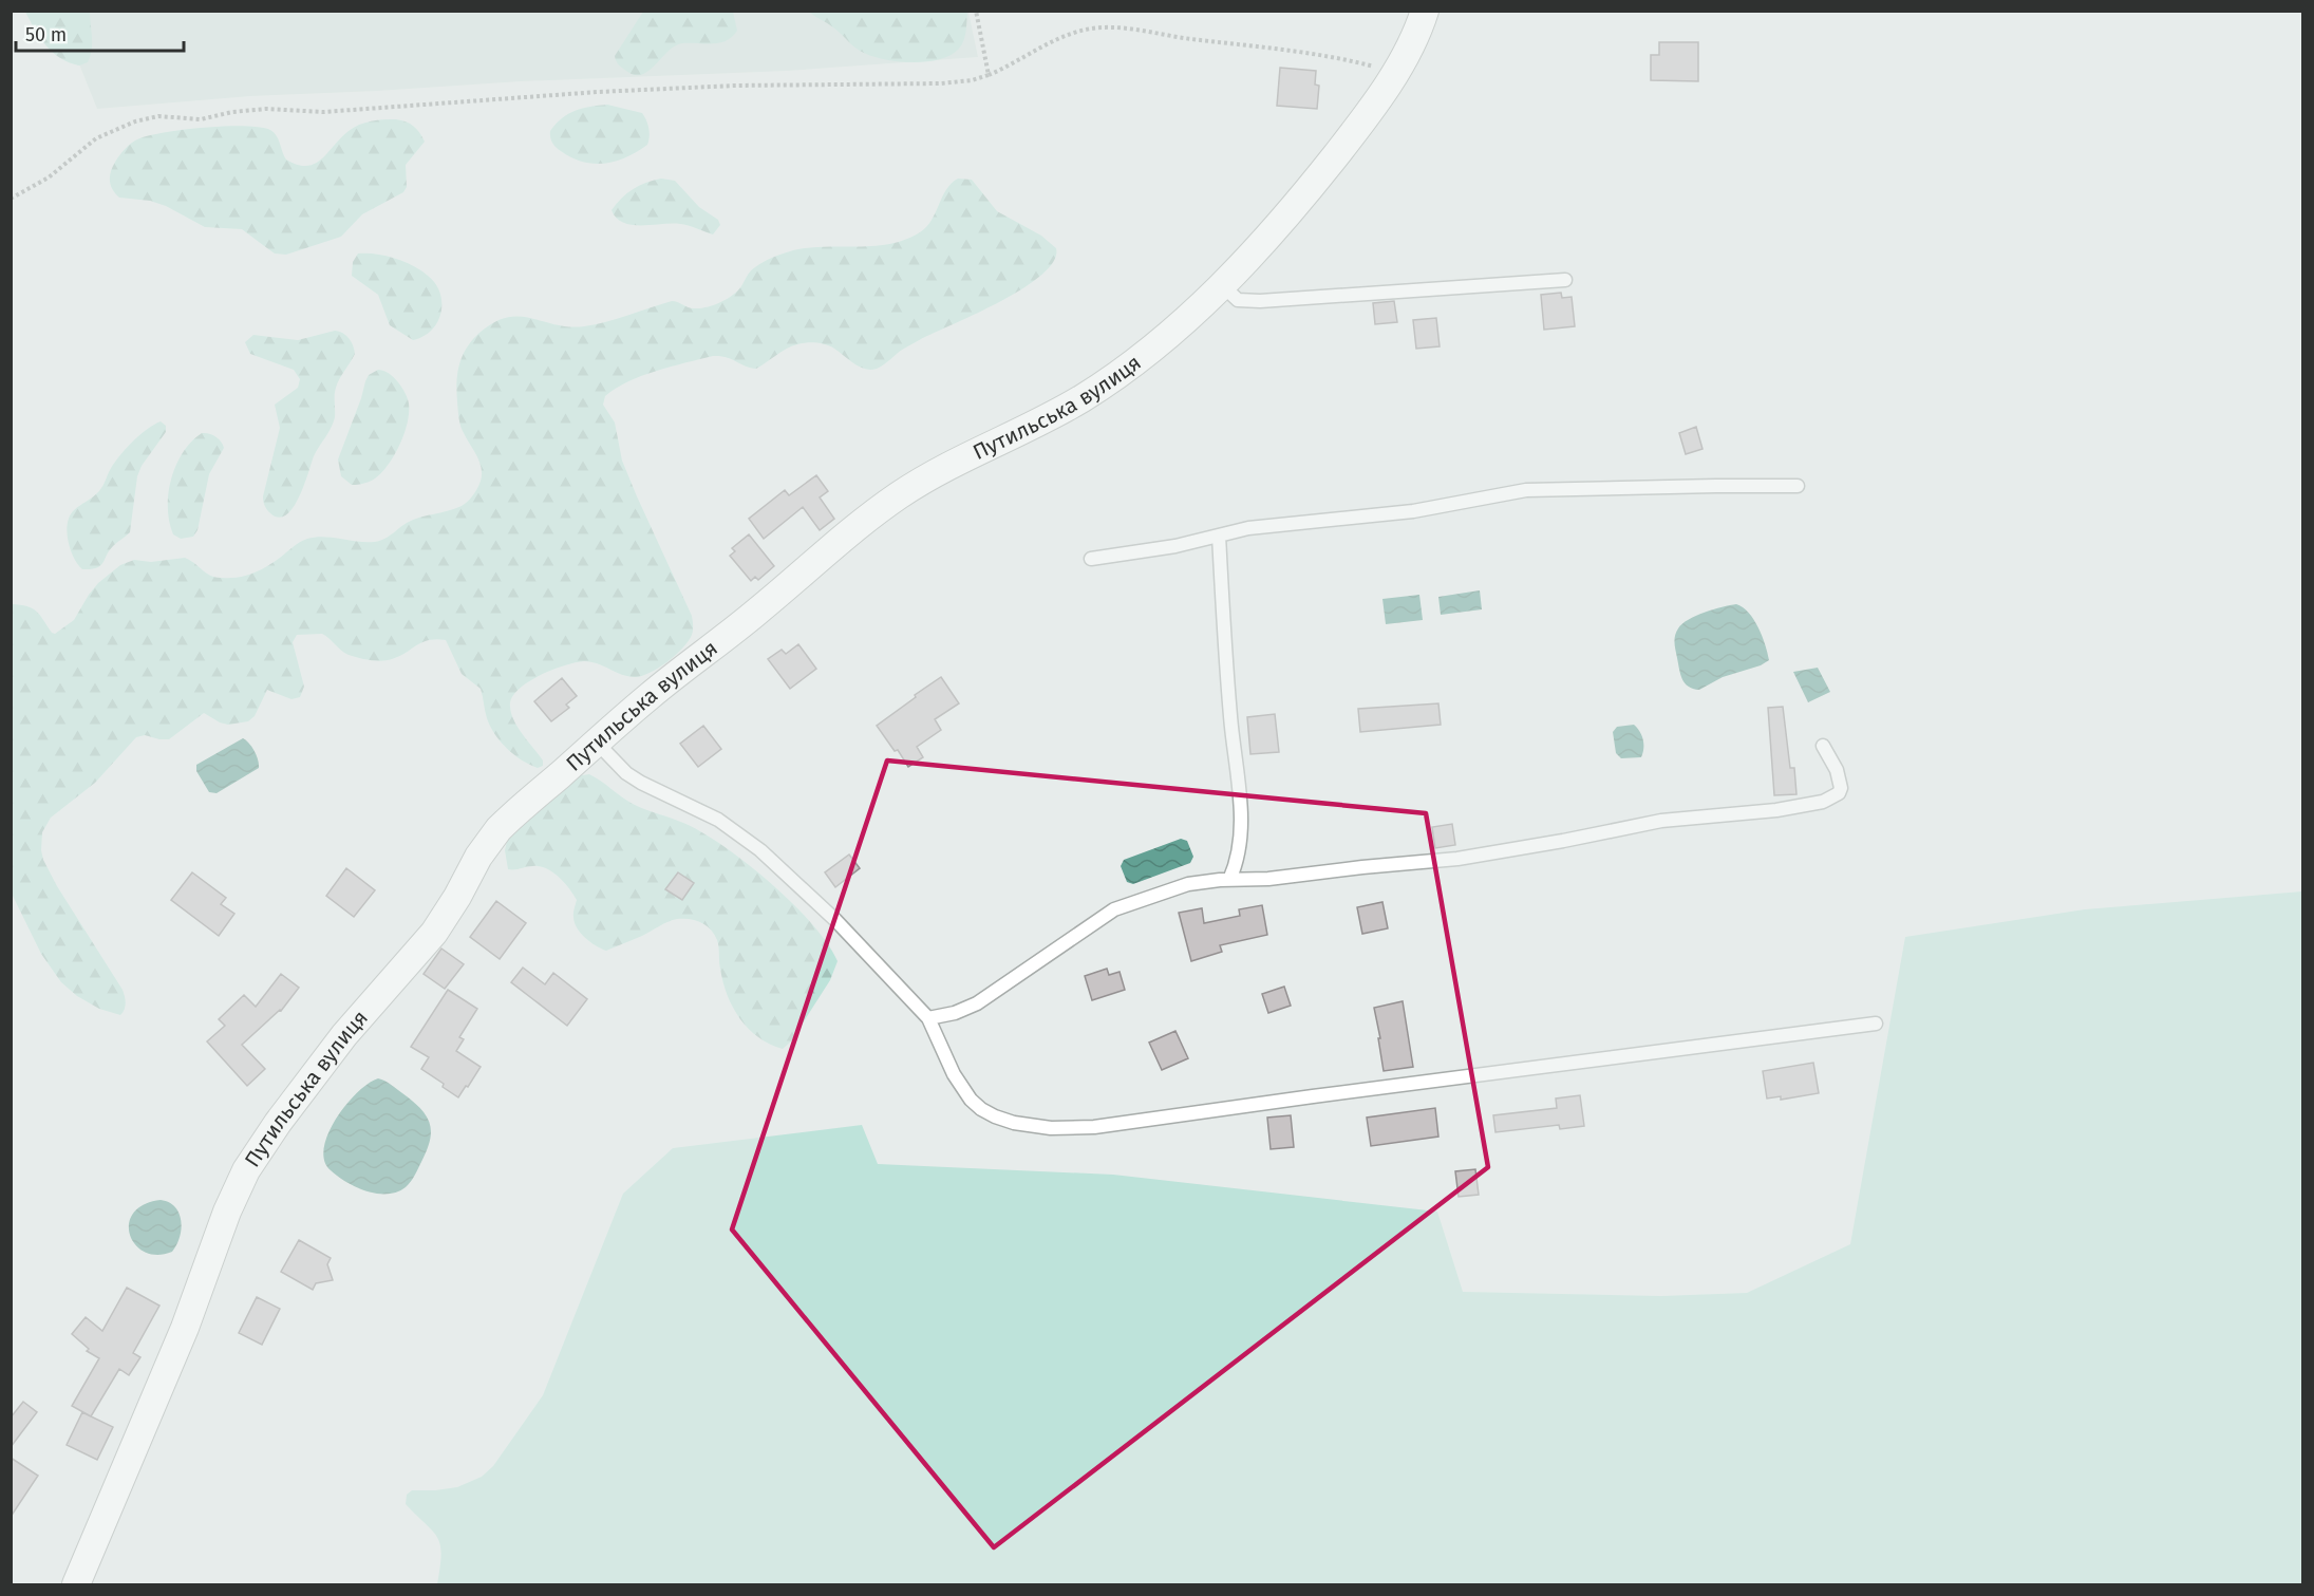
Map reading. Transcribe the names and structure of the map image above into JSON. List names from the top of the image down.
{
  "streets": {
    "street": ["Путильська вулиця"]
  },
  "scale_bar": "50 m"
}
